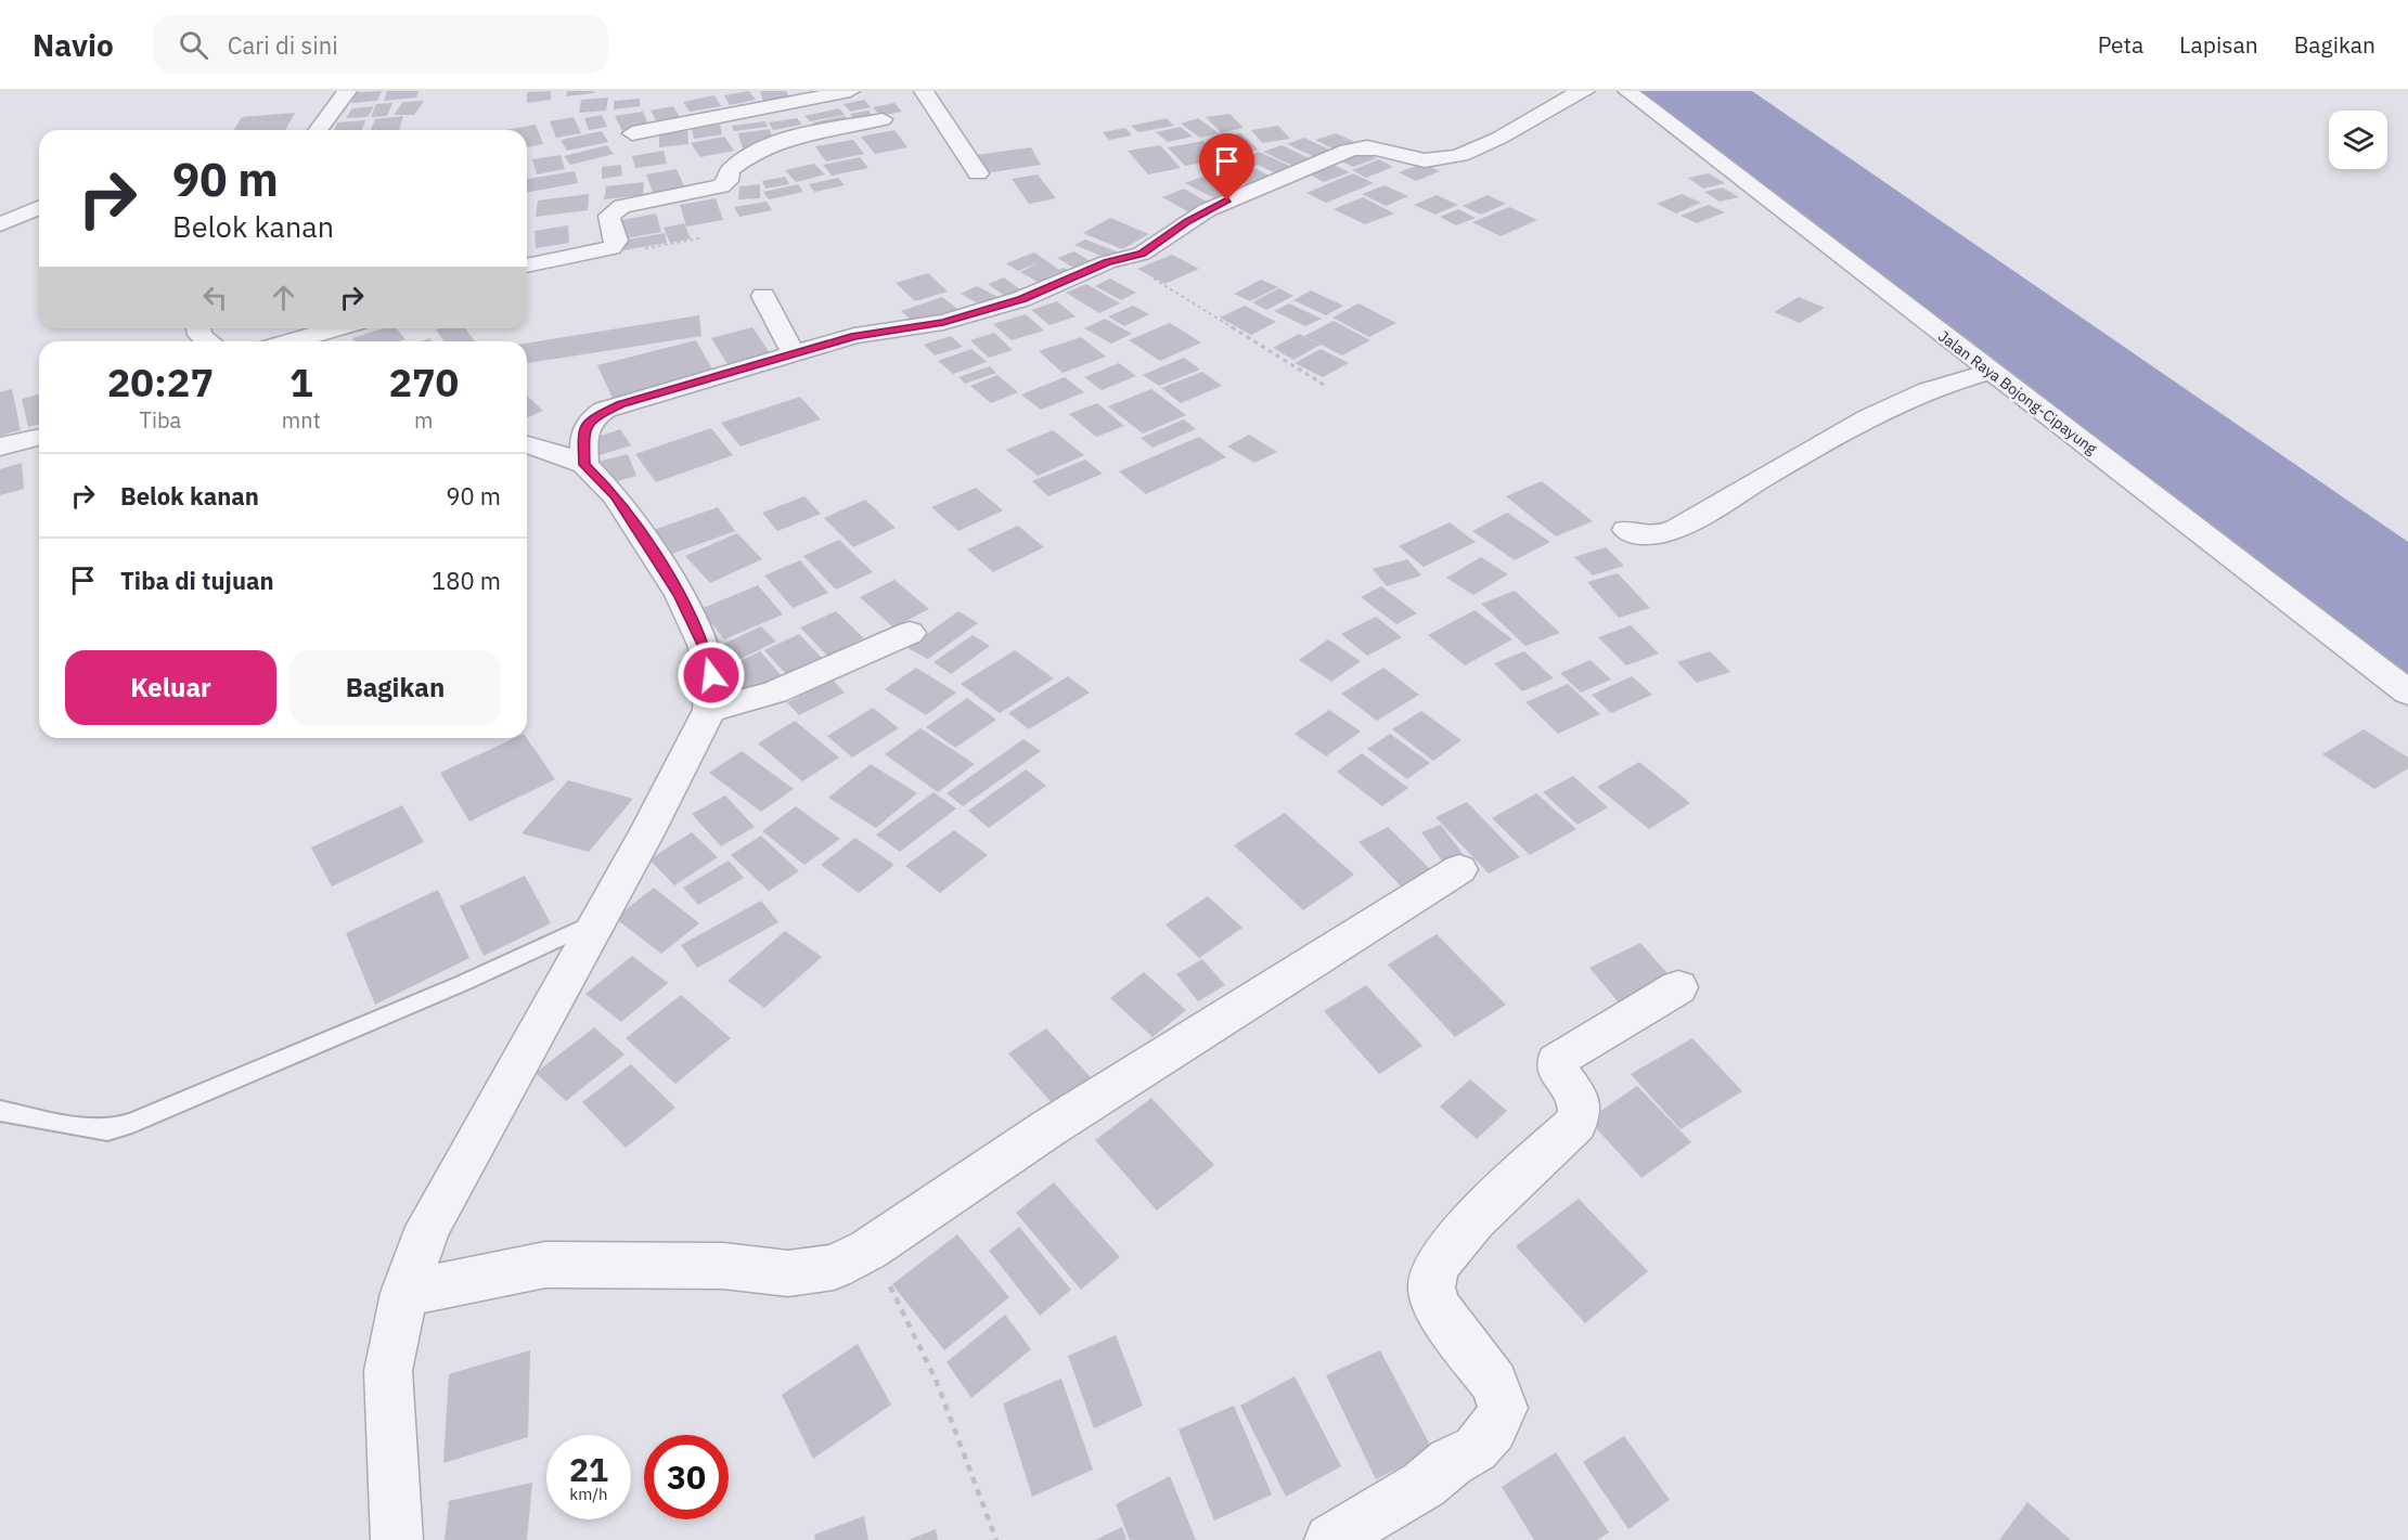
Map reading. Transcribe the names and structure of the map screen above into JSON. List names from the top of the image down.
{
  "streets": {
    "street": ["Jalan Raya Bojong-Cipayung"]
  },
  "page": {
    "header": "Navio",
    "search": "Cari di sini",
    "nav": ["Peta", "Lapisan", "Bagikan"],
    "turn": ["90 m", "Belok kanan"],
    "eta": [
      "20:27",
      "Tiba",
      "1",
      "mnt",
      "270",
      "m"
    ],
    "list": [
      {
        "name": "Belok kanan",
        "value": "90 m"
      },
      {
        "name": "Tiba di tujuan",
        "value": "180 m"
      }
    ],
    "buttons": ["Keluar", "Bagikan"],
    "speed": "21 km/h",
    "limit": "30"
  }
}
